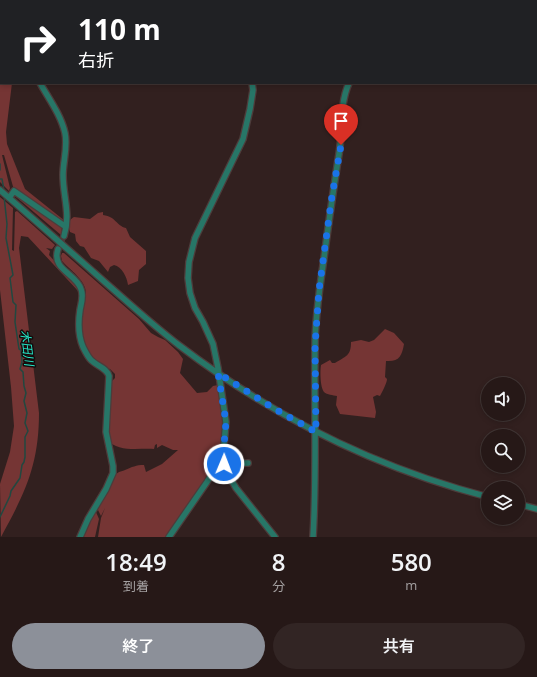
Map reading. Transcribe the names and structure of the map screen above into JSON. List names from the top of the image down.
{
  "water": ["木田川"],
  "page": {
    "turn": ["110 m", "右折"],
    "eta": [
      "18:49",
      "到着",
      "8",
      "分",
      "580",
      "m"
    ],
    "buttons": ["終了", "共有"]
  }
}
